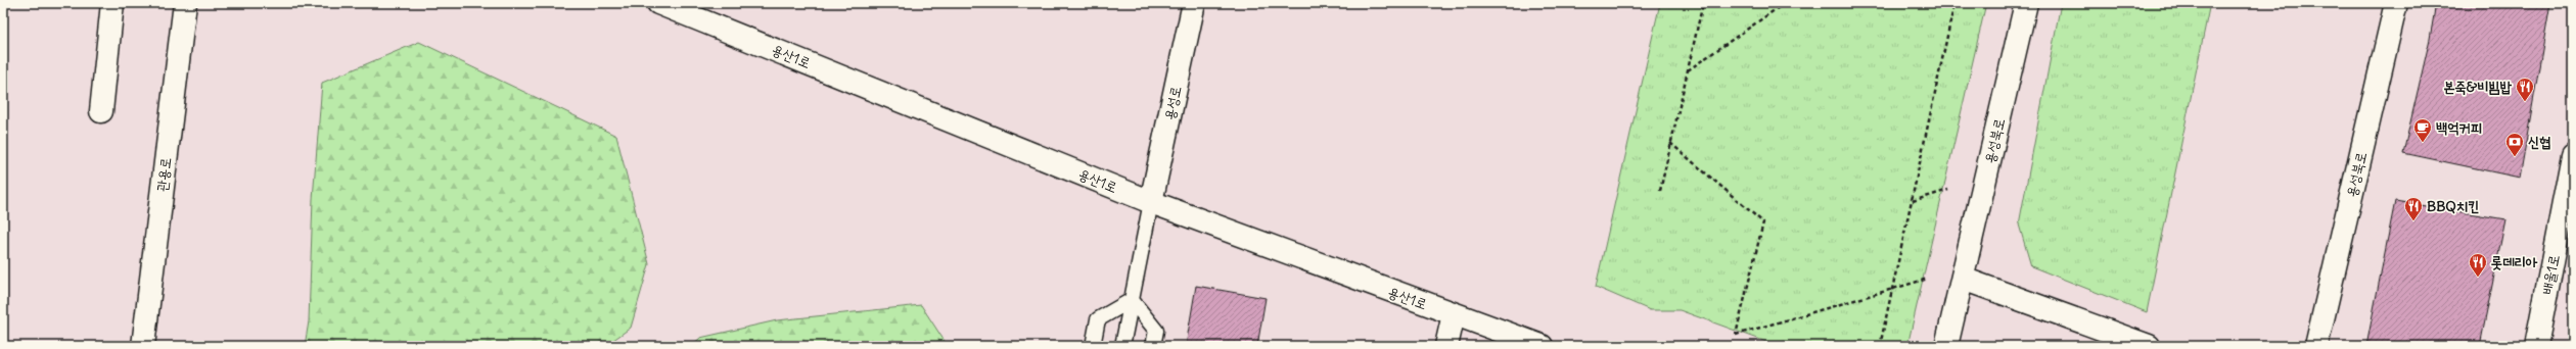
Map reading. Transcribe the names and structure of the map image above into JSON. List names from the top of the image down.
{
  "streets": {
    "main road": [
      "용산1로",
      "용성로",
      "용성북로",
      "관용로",
      "배울1로"
    ]
  },
  "crossings": [
    ["용산1로", "용성로"]
  ],
  "places": {
    "restaurant": ["본죽&비빔밥", "BBQ치킨", "롯데리아"],
    "cafe": ["백억커피"],
    "bank": ["신협"]
  }
}
